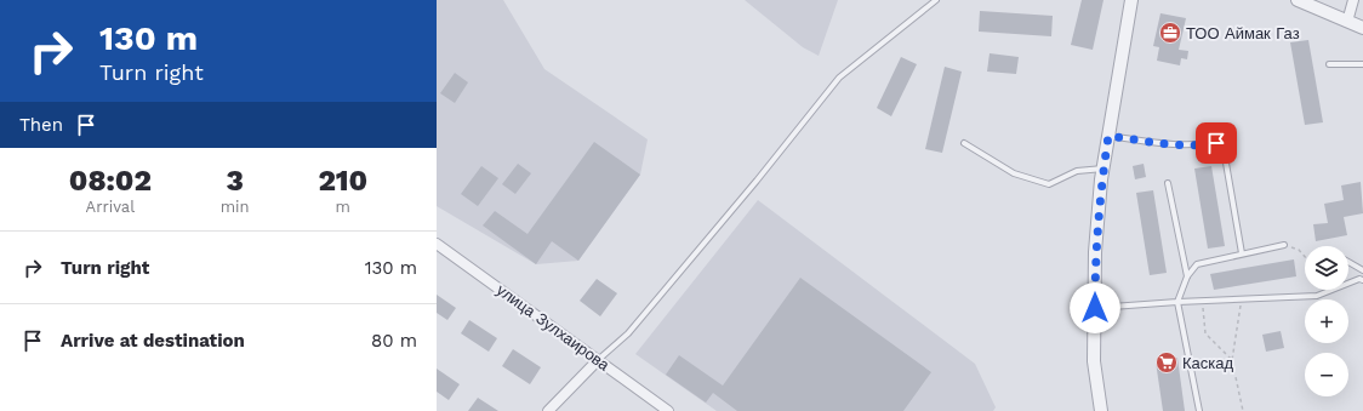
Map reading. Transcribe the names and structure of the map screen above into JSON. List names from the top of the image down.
{
  "streets": {
    "street": ["улица Зулхаирова"]
  },
  "places": {
    "office": ["ТОО Аймак Газ"],
    "supermarket": ["Каскад"]
  },
  "page": {
    "turn": ["130 m", "Turn right"],
    "then": "Then",
    "eta": [
      "08:02",
      "Arrival",
      "3",
      "min",
      "210",
      "m"
    ],
    "list": [
      {
        "name": "Turn right",
        "value": "130 m"
      },
      {
        "name": "Arrive at destination",
        "value": "80 m"
      }
    ],
    "map_buttons": ["+", "−"]
  }
}
